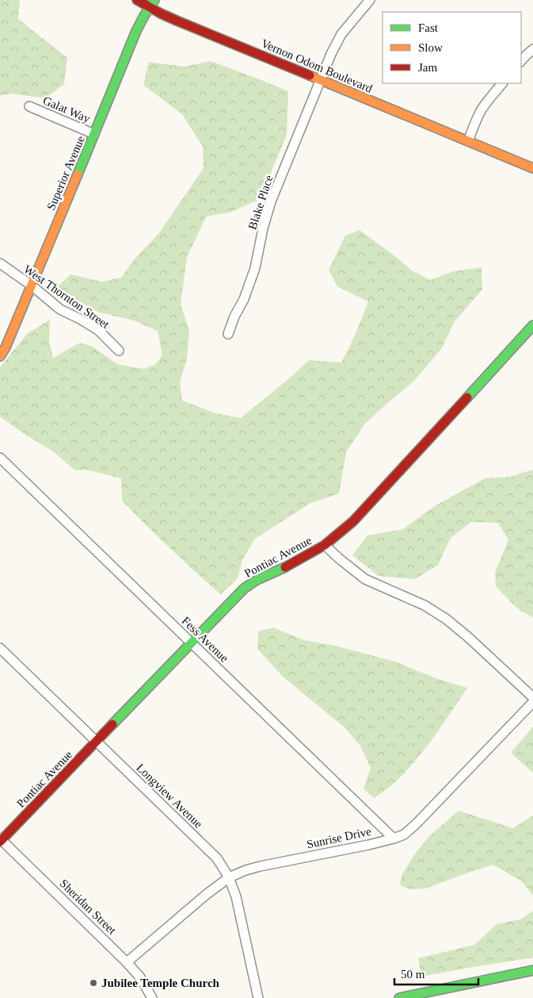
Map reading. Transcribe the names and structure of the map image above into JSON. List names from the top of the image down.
{
  "streets": {
    "street": [
      "Vernon Odom Boulevard",
      "Galat Way",
      "Superior Avenue",
      "Blake Place",
      "West Thornton Street",
      "Pontiac Avenue",
      "Fess Avenue",
      "Longview Avenue",
      "Sunrise Drive",
      "Sheridan Street"
    ]
  },
  "crossings": [
    ["Vernon Odom Boulevard", "Superior Avenue"],
    ["Vernon Odom Boulevard", "Blake Place"],
    ["Galat Way", "Superior Avenue"],
    ["Superior Avenue", "West Thornton Street"],
    ["Pontiac Avenue", "Fess Avenue"],
    ["Pontiac Avenue", "Longview Avenue"],
    ["Pontiac Avenue", "Sheridan Street"],
    ["Fess Avenue", "Sunrise Drive"],
    ["Longview Avenue", "Sunrise Drive"],
    ["Sunrise Drive", "Sheridan Street"]
  ],
  "places": ["Jubilee Temple Church"],
  "legend": ["Fast", "Slow", "Jam"],
  "scale_bar": "50 m"
}
